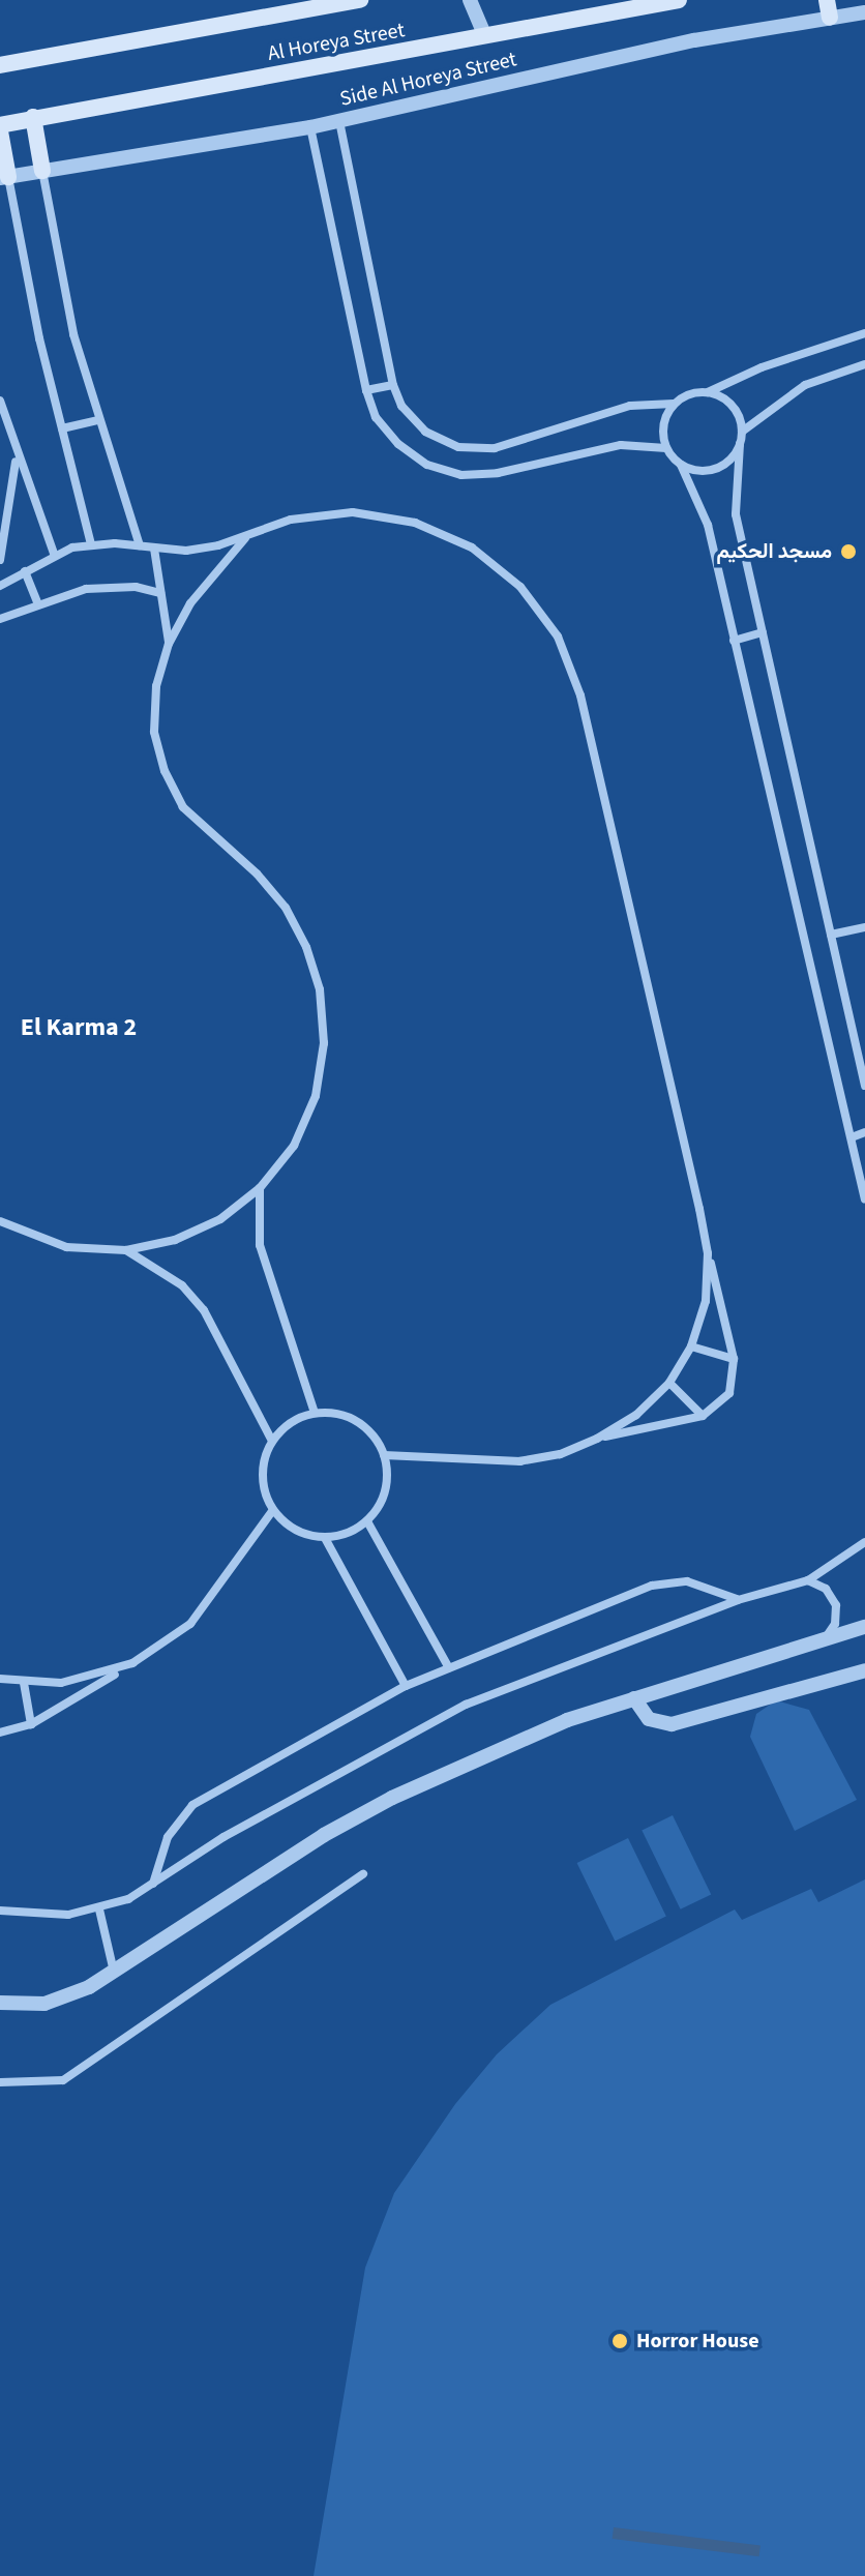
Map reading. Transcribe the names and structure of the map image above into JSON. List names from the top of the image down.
{
  "streets": {
    "main road": ["Al Horeya Street"],
    "street": ["Side Al Horeya Street"]
  },
  "districts": ["El Karma 2"],
  "places": ["مسجد الحكيم", "Horror House"]
}
